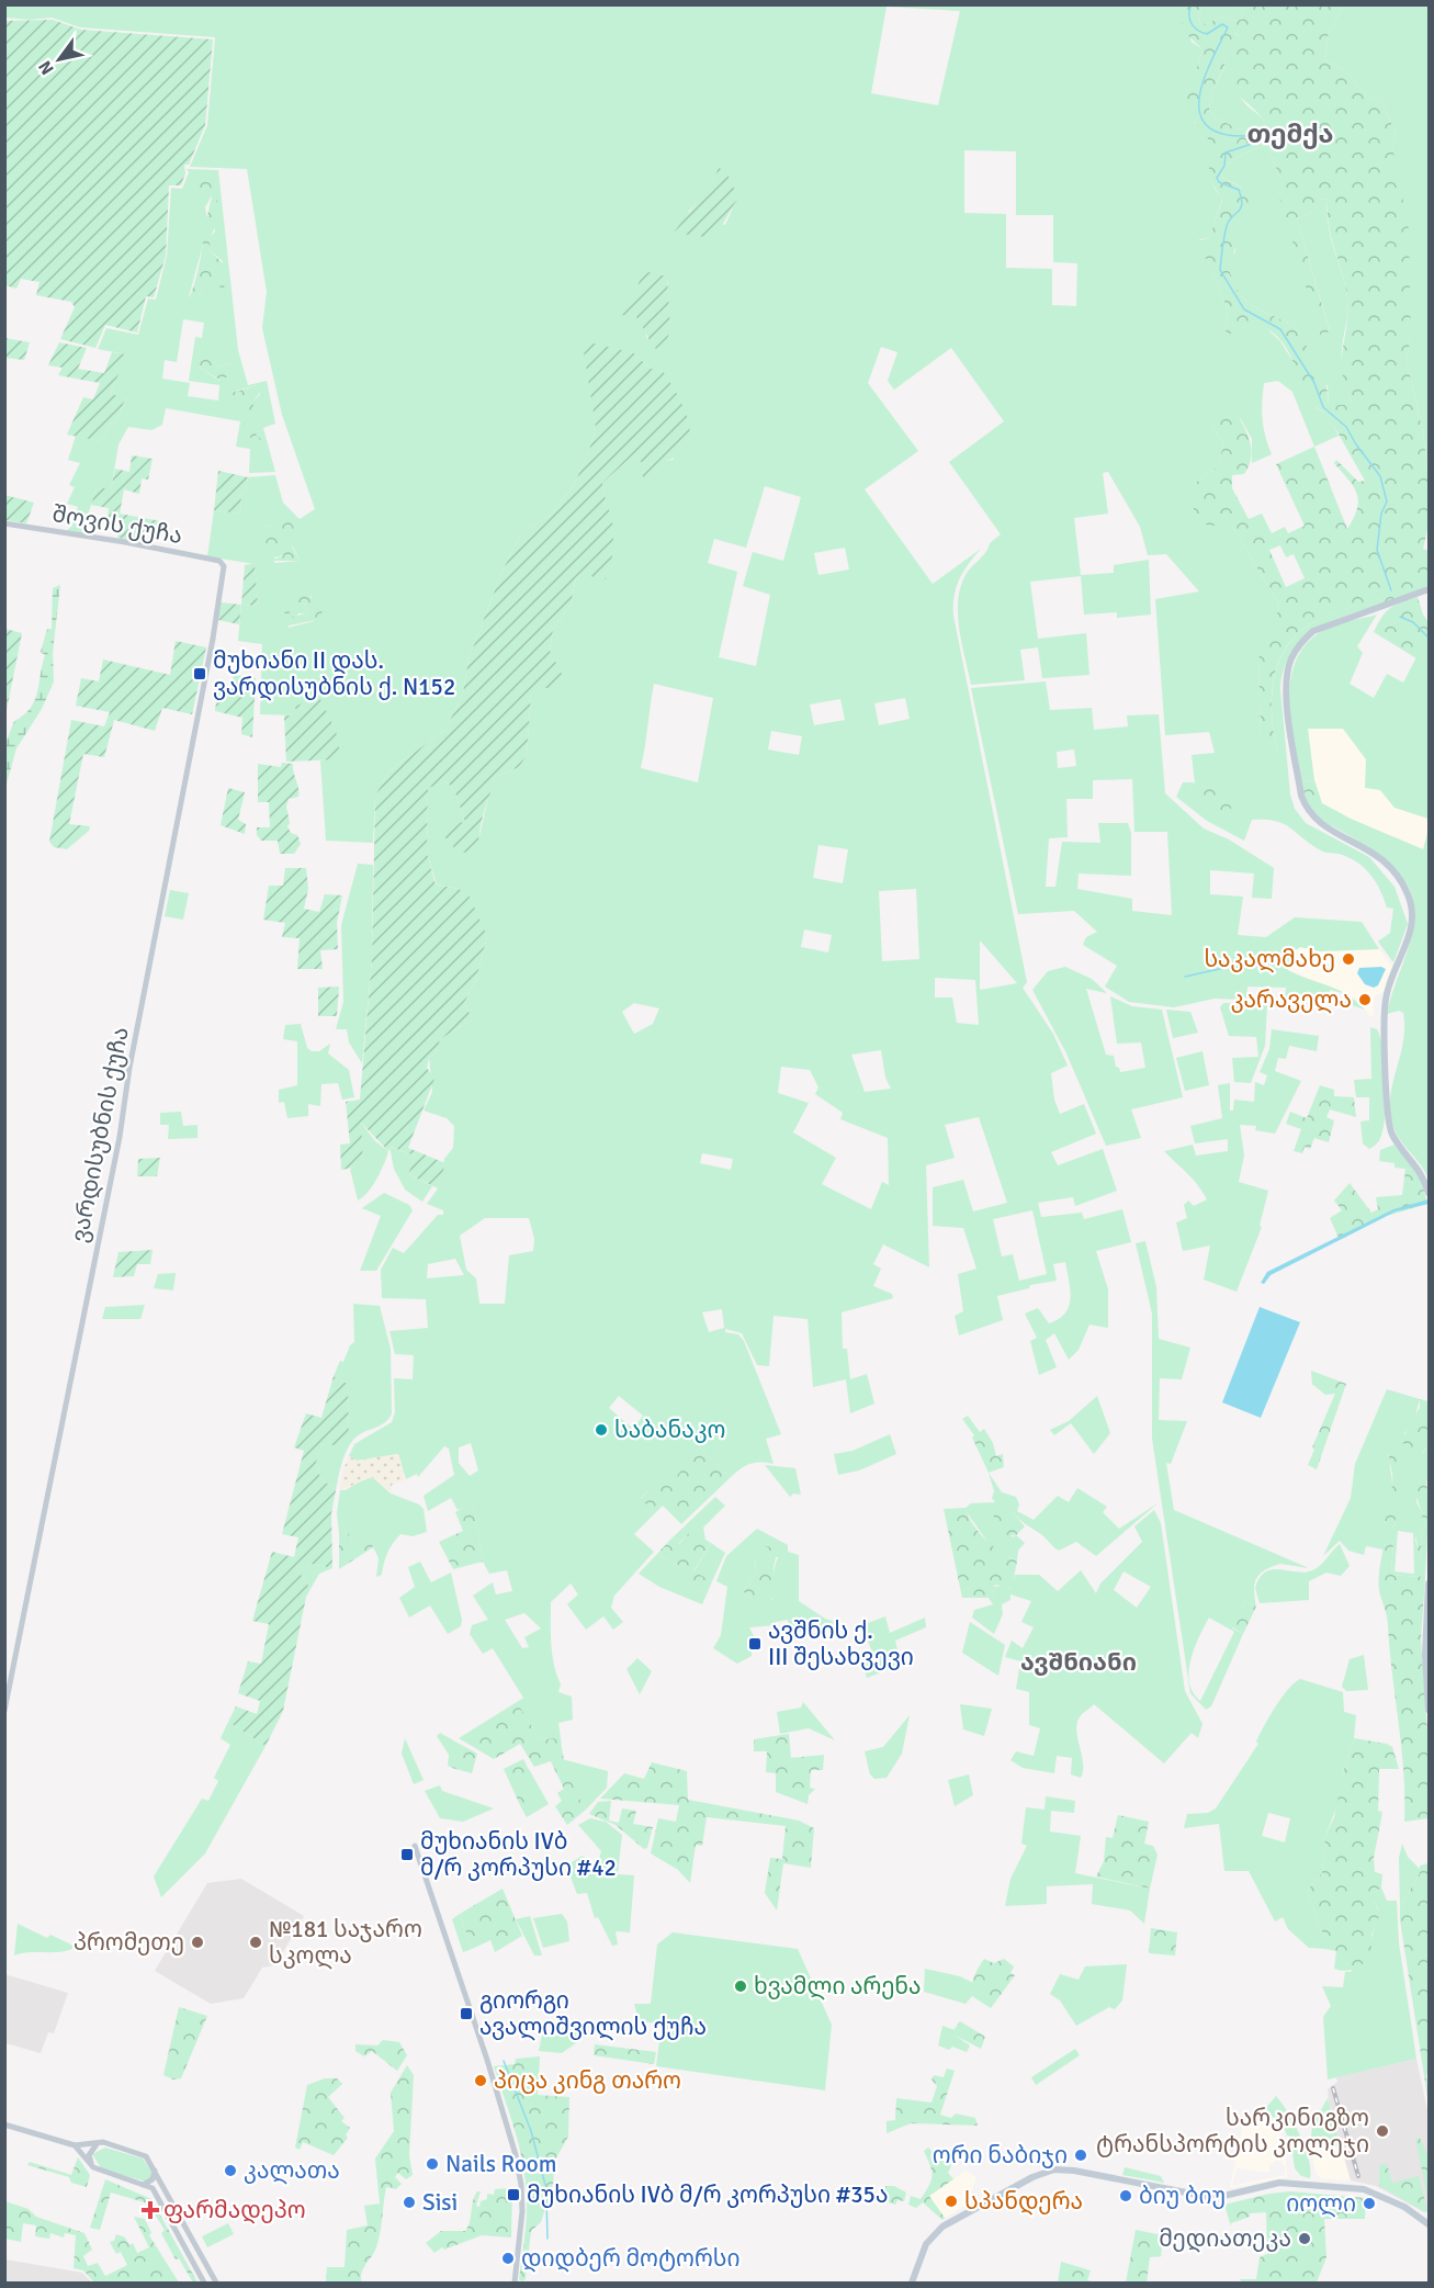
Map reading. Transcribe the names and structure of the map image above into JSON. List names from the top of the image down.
{
  "streets": {
    "street": ["შოვის ქუჩა", "ვარდისუბნის ქუჩა"]
  },
  "crossings": [
    ["შოვის ქუჩა", "ვარდისუბნის ქუჩა"]
  ],
  "districts": ["თემქა", "ავშნიანი"],
  "places": {
    "transit": [
      "მუხიანი II დას. ვარდისუბნის ქ. N152",
      "ავშნის ქ. III შესახვევი",
      "მუხიანის IVბ მ/რ კორპუსი #42",
      "გიორგი ავალიშვილის ქუჩა",
      "მუხიანის IVბ მ/რ კორპუსი #35ა"
    ],
    "other": [
      "საკალმახე",
      "კარაველა",
      "საბანაკო",
      "პრომეთე",
      "№181 საჯარო სკოლა",
      "ხვამლი არენა",
      "პიცა კინგ თარო",
      "სარკინიგზო ტრანსპორტის კოლეჯი",
      "ორი ნაბიჯი",
      "Nails Room",
      "კალათა",
      "ბიუ ბიუ",
      "სპანდერა",
      "Sisi",
      "იოლი",
      "მედიათეკა",
      "დიდბერ მოტორსი"
    ],
    "health": ["ფარმადეპო"]
  },
  "north": "bottom left"
}
